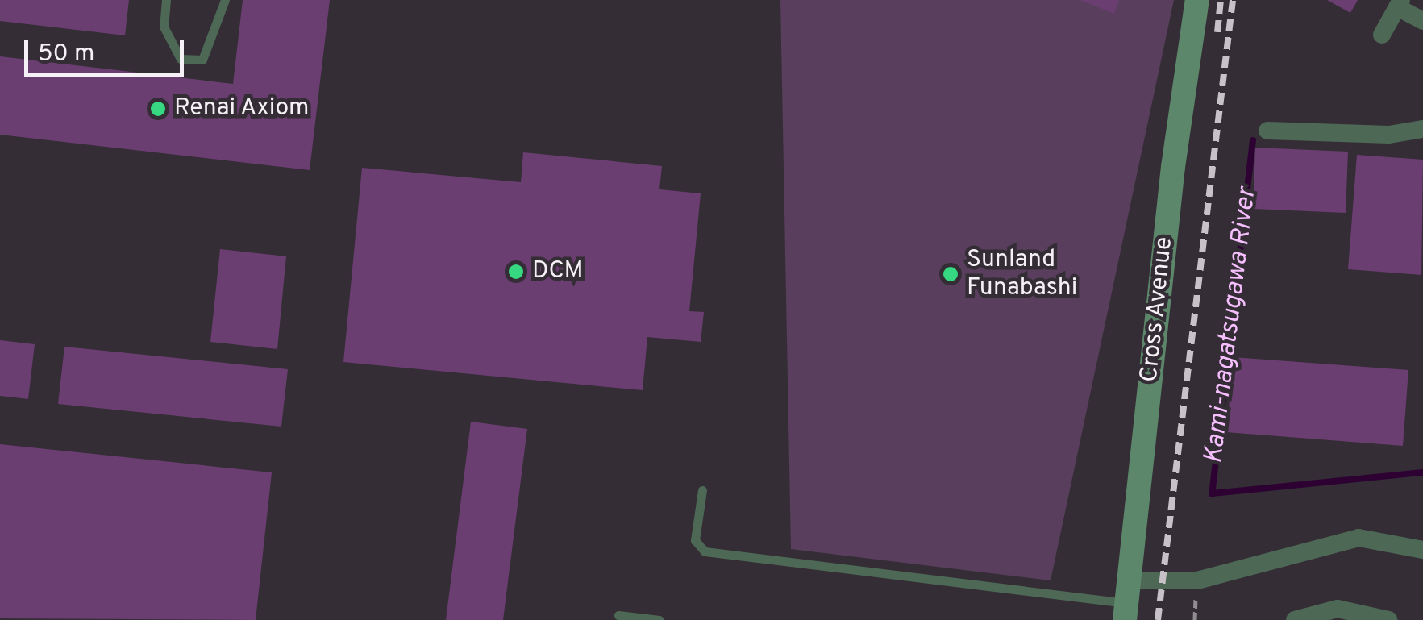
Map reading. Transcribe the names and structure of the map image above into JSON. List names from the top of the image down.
{
  "streets": {
    "street": ["Cross Avenue"]
  },
  "water": ["Kami-nagatsugawa River"],
  "places": ["Renai Axiom", "DCM", "Sunland Funabashi"],
  "scale_bar": "50 m"
}
